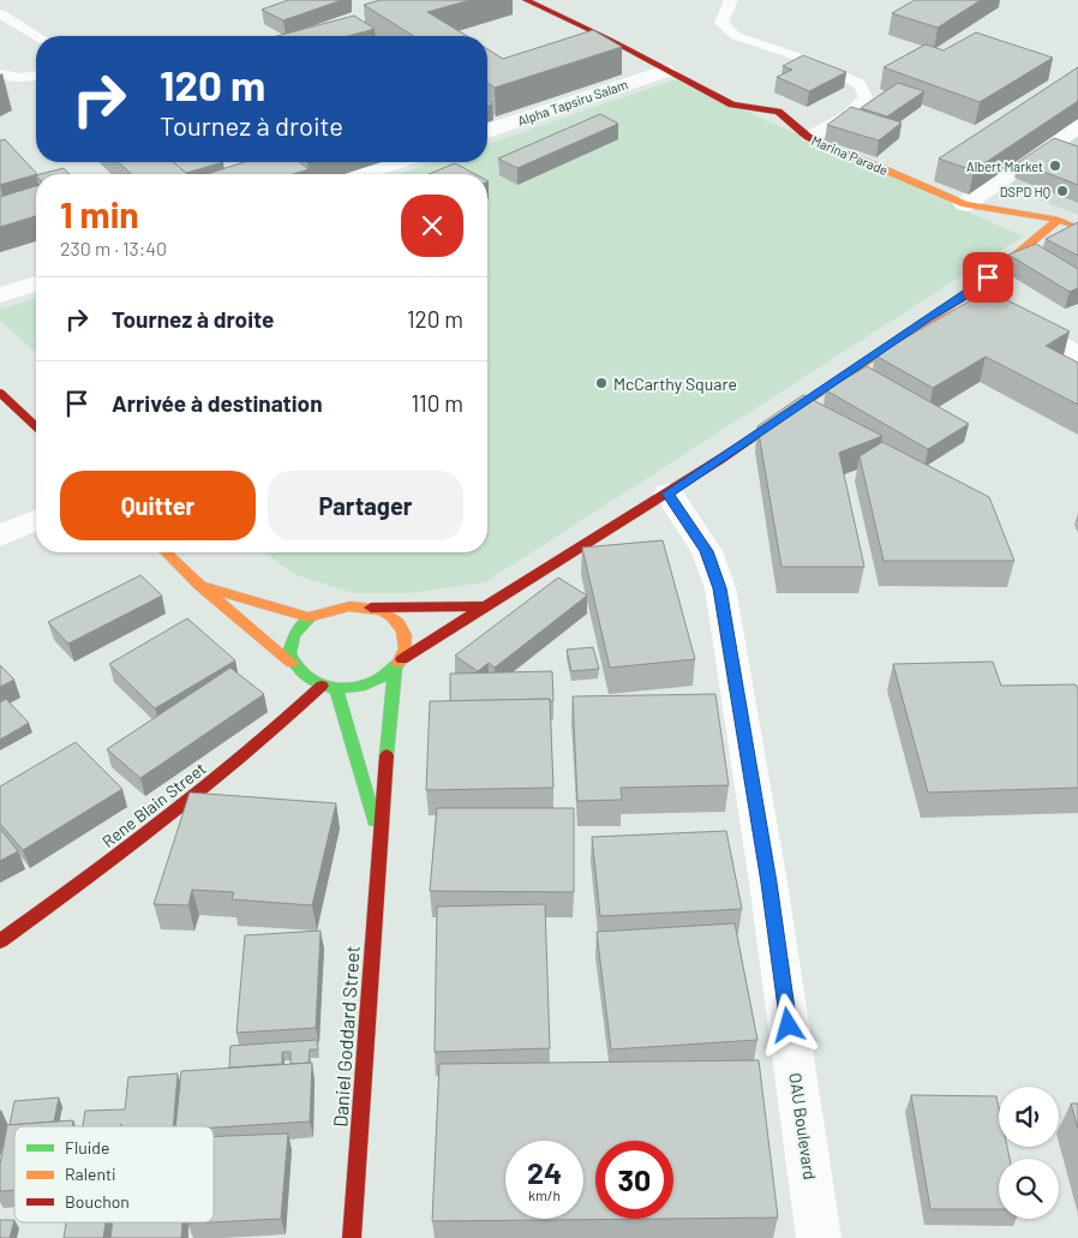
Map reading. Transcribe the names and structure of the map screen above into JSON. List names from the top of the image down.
{
  "streets": {
    "main road": ["Marina Parade", "Rene Blain Street", "Daniel Goddard Street"],
    "street": ["Alpha Tapsiru Salam", "OAU Boulevard"]
  },
  "crossings": [
    ["Alpha Tapsiru Salam", "Marina Parade"],
    ["Rene Blain Street", "Daniel Goddard Street"]
  ],
  "places": ["Albert Market", "DSPD HQ", "McCarthy Square"],
  "legend": ["Fluide", "Ralenti", "Bouchon"],
  "page": {
    "turn": ["120 m", "Tournez à droite"],
    "heading": ["1 min", "230 m · 13:40"],
    "list": [
      {
        "name": "Tournez à droite",
        "value": "120 m"
      },
      {
        "name": "Arrivée à destination",
        "value": "110 m"
      }
    ],
    "buttons": ["Quitter", "Partager"],
    "speed": "24 km/h",
    "limit": "30"
  }
}
